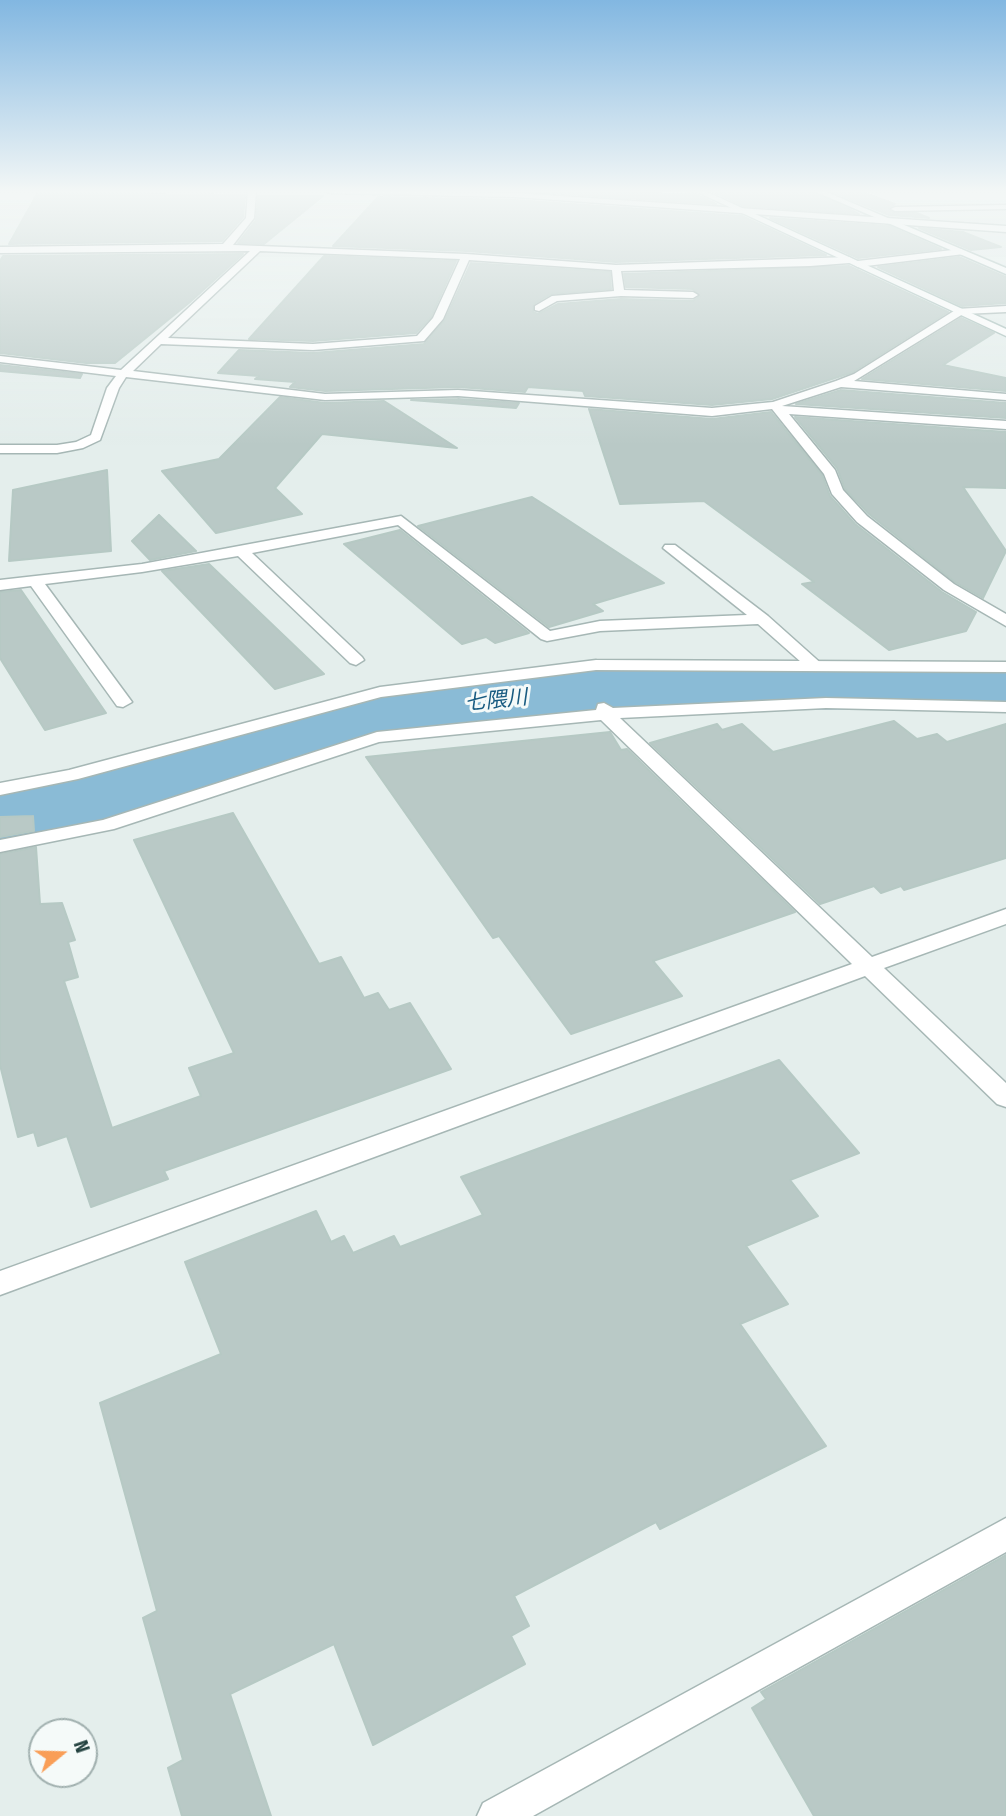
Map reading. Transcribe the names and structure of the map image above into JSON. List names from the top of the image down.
{
  "water": ["七隈川"],
  "north": "right"
}
